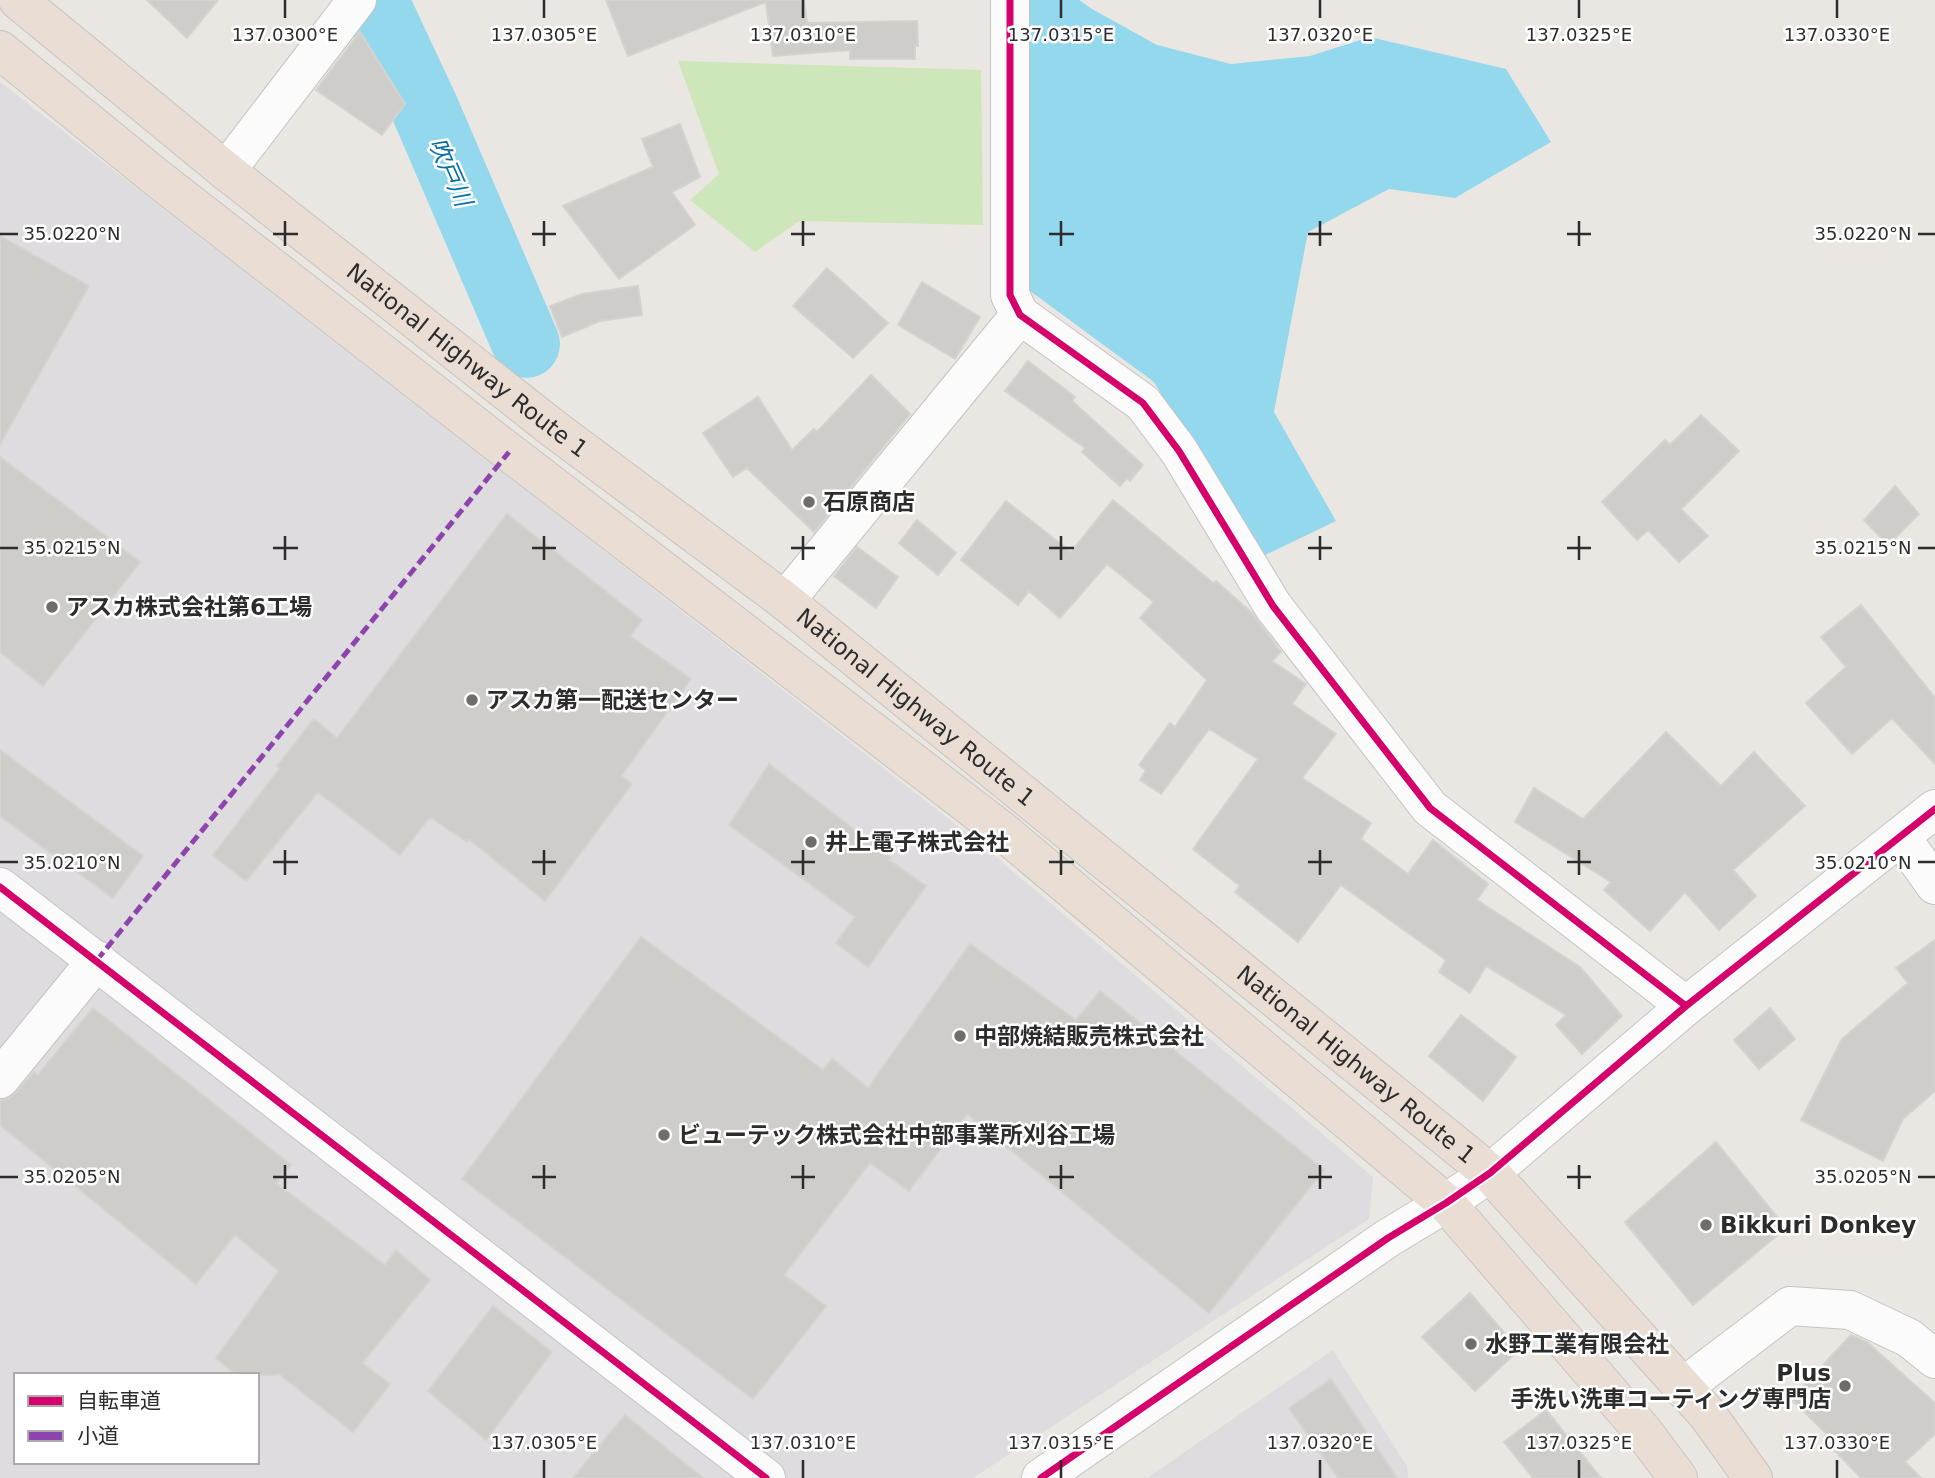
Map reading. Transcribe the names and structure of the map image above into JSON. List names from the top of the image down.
{
  "streets": {
    "highway": ["National Highway Route 1"]
  },
  "water": ["吹戸川"],
  "places": [
    "石原商店",
    "アスカ株式会社第6工場",
    "アスカ第一配送センター",
    "井上電子株式会社",
    "中部焼結販売株式会社",
    "ビューテック株式会社中部事業所刈谷工場",
    "Bikkuri Donkey",
    "水野工業有限会社",
    "Plus 手洗い洗車コーティング専門店"
  ],
  "legend": ["自転車道", "小道"],
  "coordinates": [
    "137.0300°E",
    "137.0305°E",
    "137.0310°E",
    "137.0315°E",
    "137.0320°E",
    "137.0325°E",
    "137.0330°E",
    "35.0220°N",
    "35.0215°N",
    "35.0210°N",
    "35.0205°N"
  ]
}
